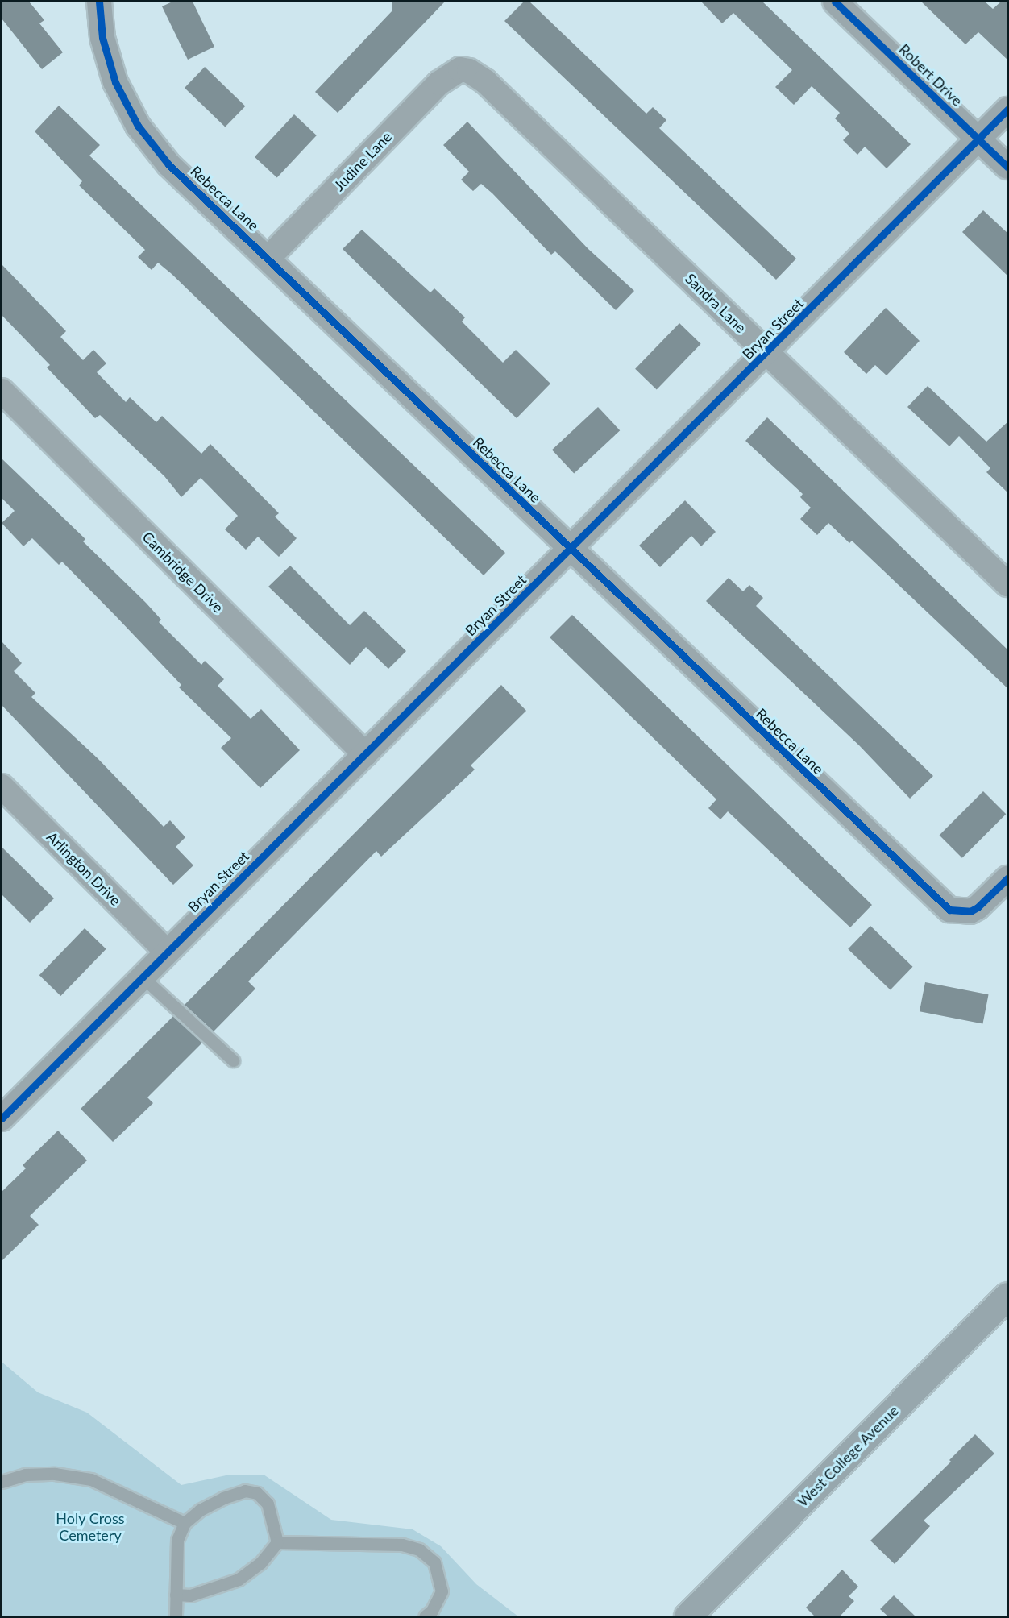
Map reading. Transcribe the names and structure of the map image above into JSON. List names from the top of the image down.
{
  "streets": {
    "main road": ["West College Avenue"],
    "street": [
      "Robert Drive",
      "Judine Lane",
      "Rebecca Lane",
      "Sandra Lane",
      "Bryan Street",
      "Cambridge Drive",
      "Arlington Drive"
    ]
  },
  "crossings": [
    ["Robert Drive", "Bryan Street"],
    ["Judine Lane", "Rebecca Lane"],
    ["Judine Lane", "Sandra Lane"],
    ["Rebecca Lane", "Bryan Street"],
    ["Sandra Lane", "Bryan Street"],
    ["Bryan Street", "Cambridge Drive"],
    ["Bryan Street", "Arlington Drive"]
  ],
  "parks": ["Holy Cross Cemetery"]
}
